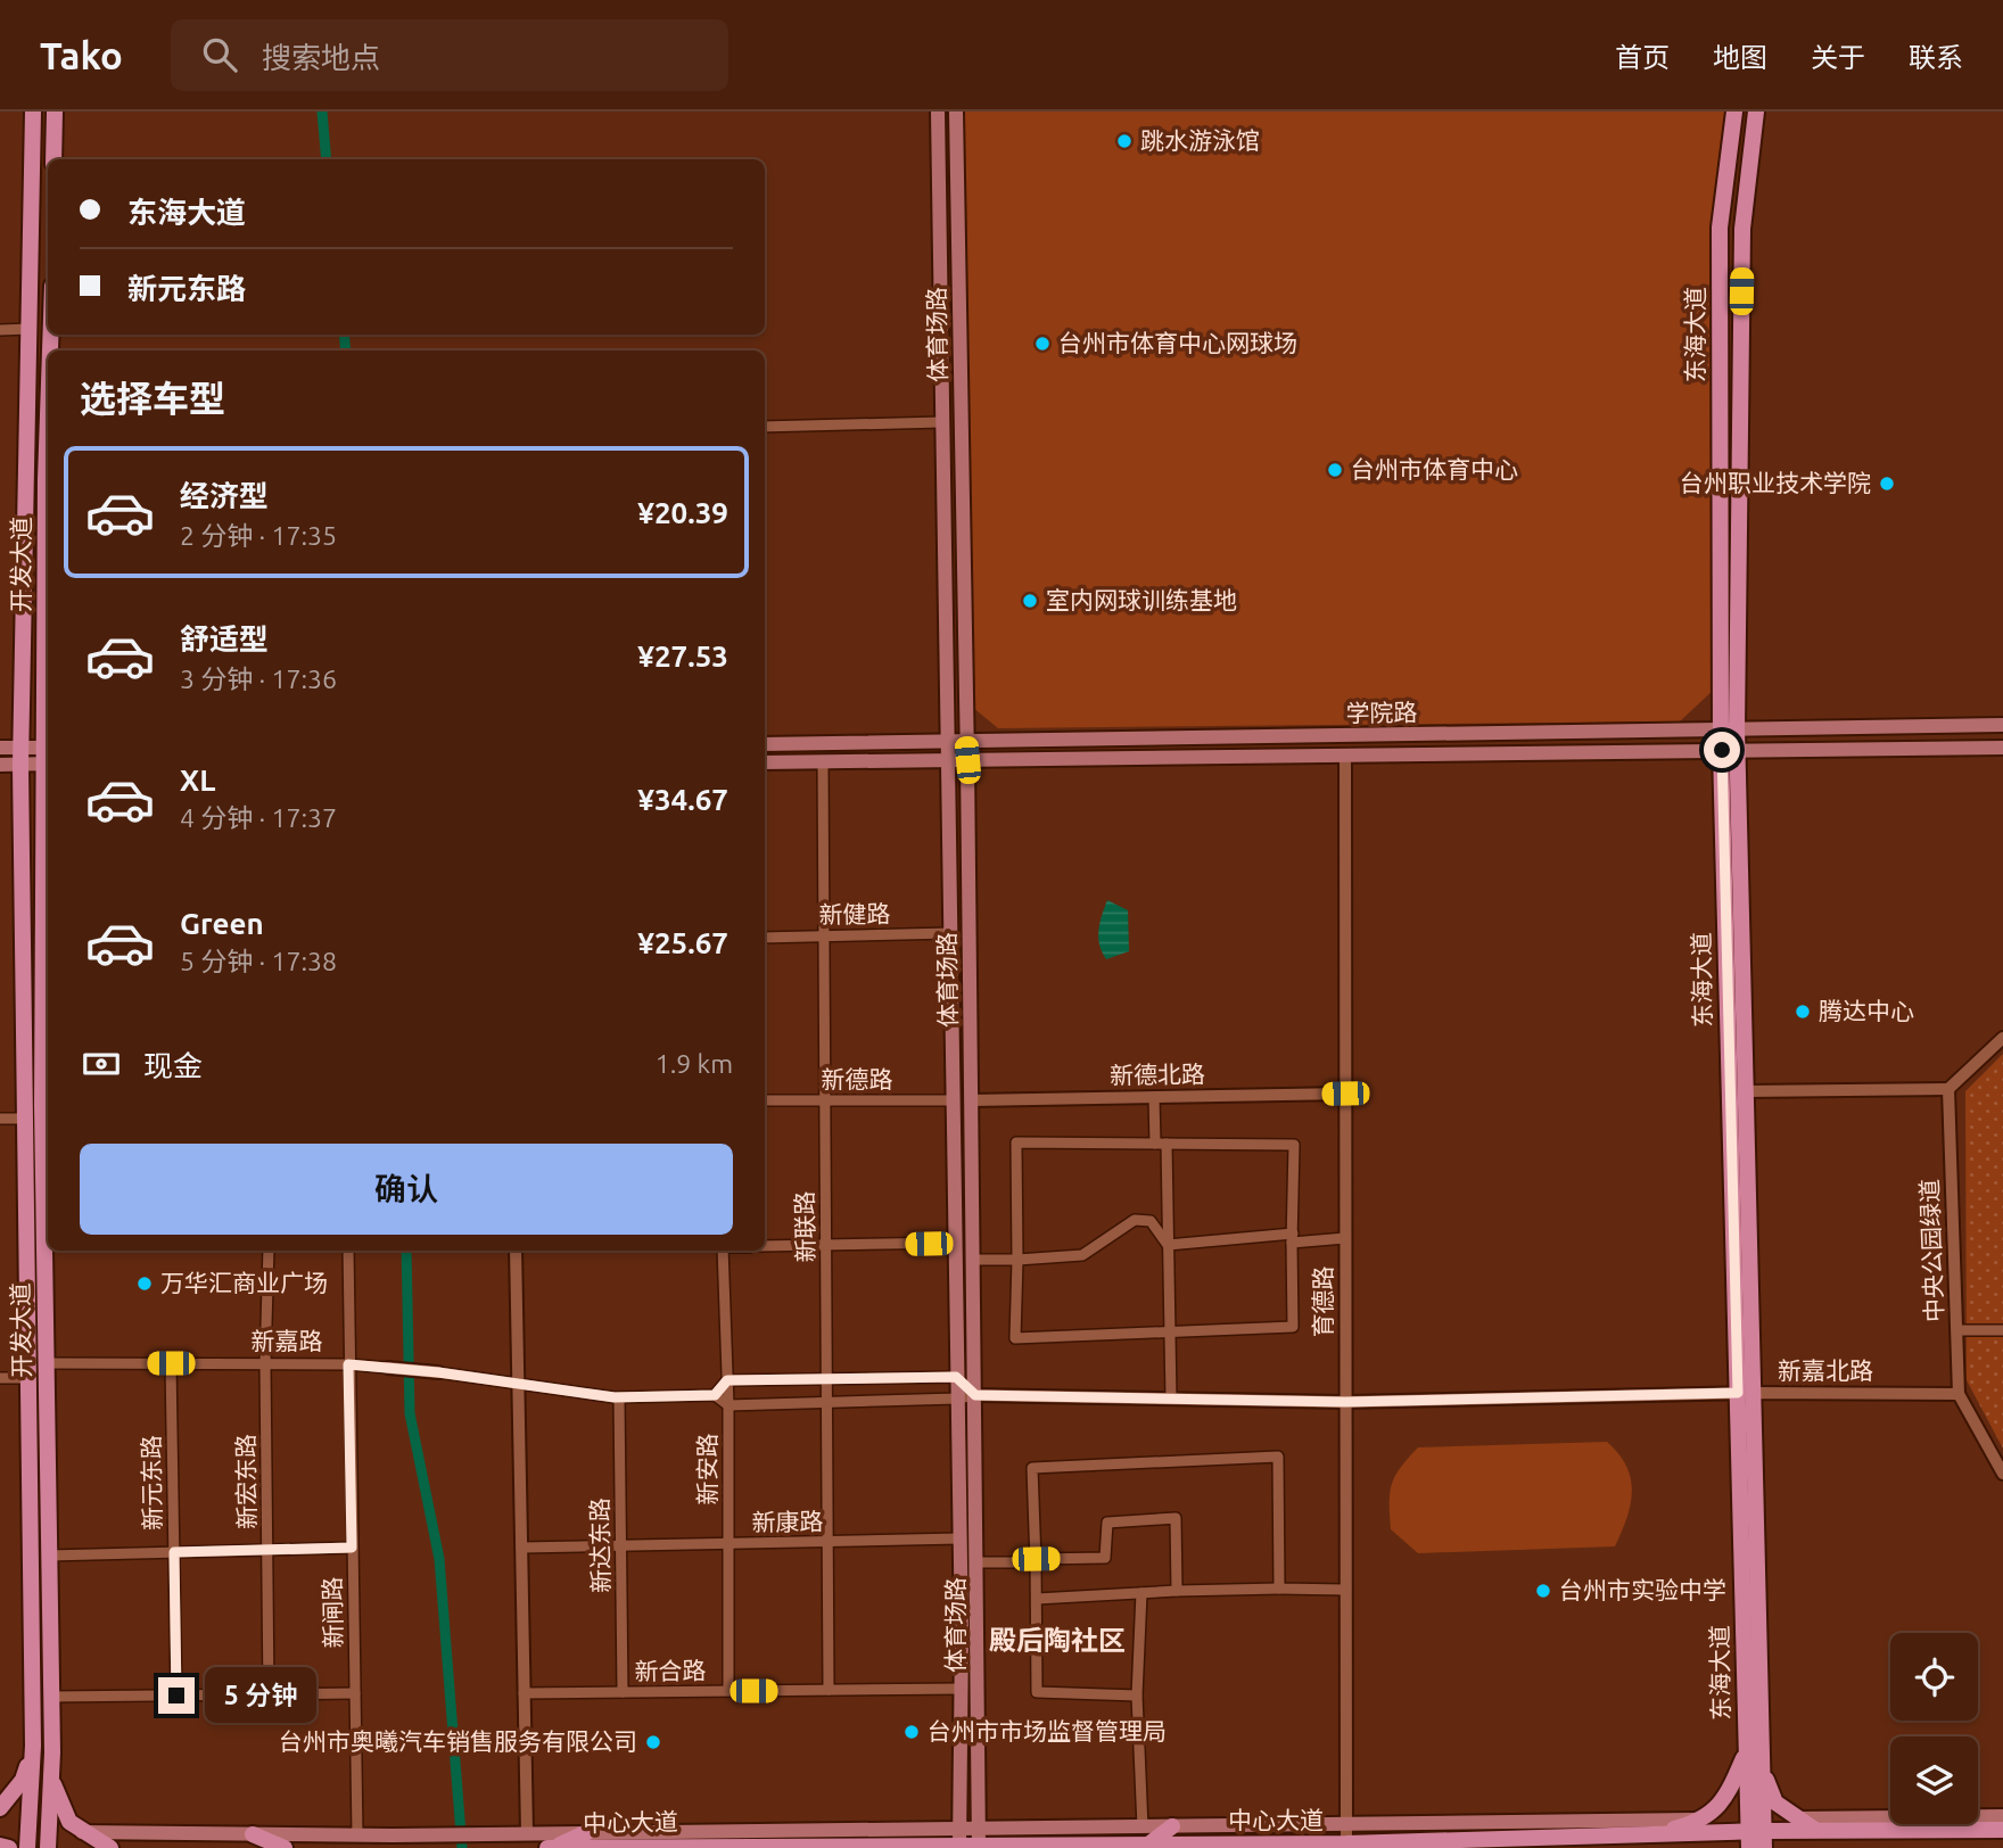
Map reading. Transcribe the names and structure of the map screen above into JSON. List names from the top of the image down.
{
  "streets": {
    "main road": [
      "体育场路",
      "东海大道",
      "开发大道",
      "学院路",
      "中心大道"
    ],
    "street": [
      "新健路",
      "新德北路",
      "新德路",
      "新联路",
      "中央公园绿道",
      "育德路",
      "新嘉路",
      "新嘉北路",
      "新安路",
      "新宏东路",
      "新元东路",
      "新康路",
      "新达东路",
      "新闸路",
      "新合路"
    ]
  },
  "crossings": [
    ["体育场路", "学院路"],
    ["体育场路", "新德北路"],
    ["体育场路", "新嘉北路"],
    ["体育场路", "中心大道"],
    ["东海大道", "学院路"],
    ["东海大道", "新嘉北路"],
    ["东海大道", "中心大道"],
    ["开发大道", "新嘉路"],
    ["学院路", "新联路"],
    ["学院路", "育德路"],
    ["新健路", "新联路"],
    ["新德北路", "育德路"],
    ["新德路", "新联路"],
    ["新联路", "新康路"],
    ["新联路", "新合路"],
    ["中央公园绿道", "新嘉北路"],
    ["育德路", "新嘉北路"],
    ["育德路", "中心大道"],
    ["新嘉路", "新宏东路"],
    ["新嘉路", "新元东路"],
    ["新嘉路", "新达东路"],
    ["新嘉路", "新闸路"],
    ["新安路", "新康路"],
    ["新安路", "新合路"],
    ["新康路", "新达东路"],
    ["新达东路", "新合路"]
  ],
  "districts": ["殿后陶社区"],
  "places": [
    "跳水游泳馆",
    "台州市体育中心网球场",
    "台州市体育中心",
    "台州职业技术学院",
    "室内网球训练基地",
    "腾达中心",
    "万华汇商业广场",
    "台州市实验中学",
    "台州市市场监督管理局",
    "台州市奥曦汽车销售服务有限公司"
  ],
  "page": {
    "header": "Tako",
    "search": "搜索地点",
    "nav": [
      "首页",
      "地图",
      "关于",
      "联系"
    ],
    "banner": ["东海大道", "新元东路"],
    "heading": "选择车型",
    "list": [
      {
        "name": "经济型",
        "note": "2 分钟 · 17:35",
        "value": "¥20.39"
      },
      {
        "name": "舒适型",
        "note": "3 分钟 · 17:36",
        "value": "¥27.53"
      },
      {
        "name": "XL",
        "note": "4 分钟 · 17:37",
        "value": "¥34.67"
      },
      {
        "name": "Green",
        "note": "5 分钟 · 17:38",
        "value": "¥25.67"
      }
    ],
    "pay": ["现金", "1.9 km"],
    "buttons": "确认",
    "bubble": "5 分钟"
  }
}
